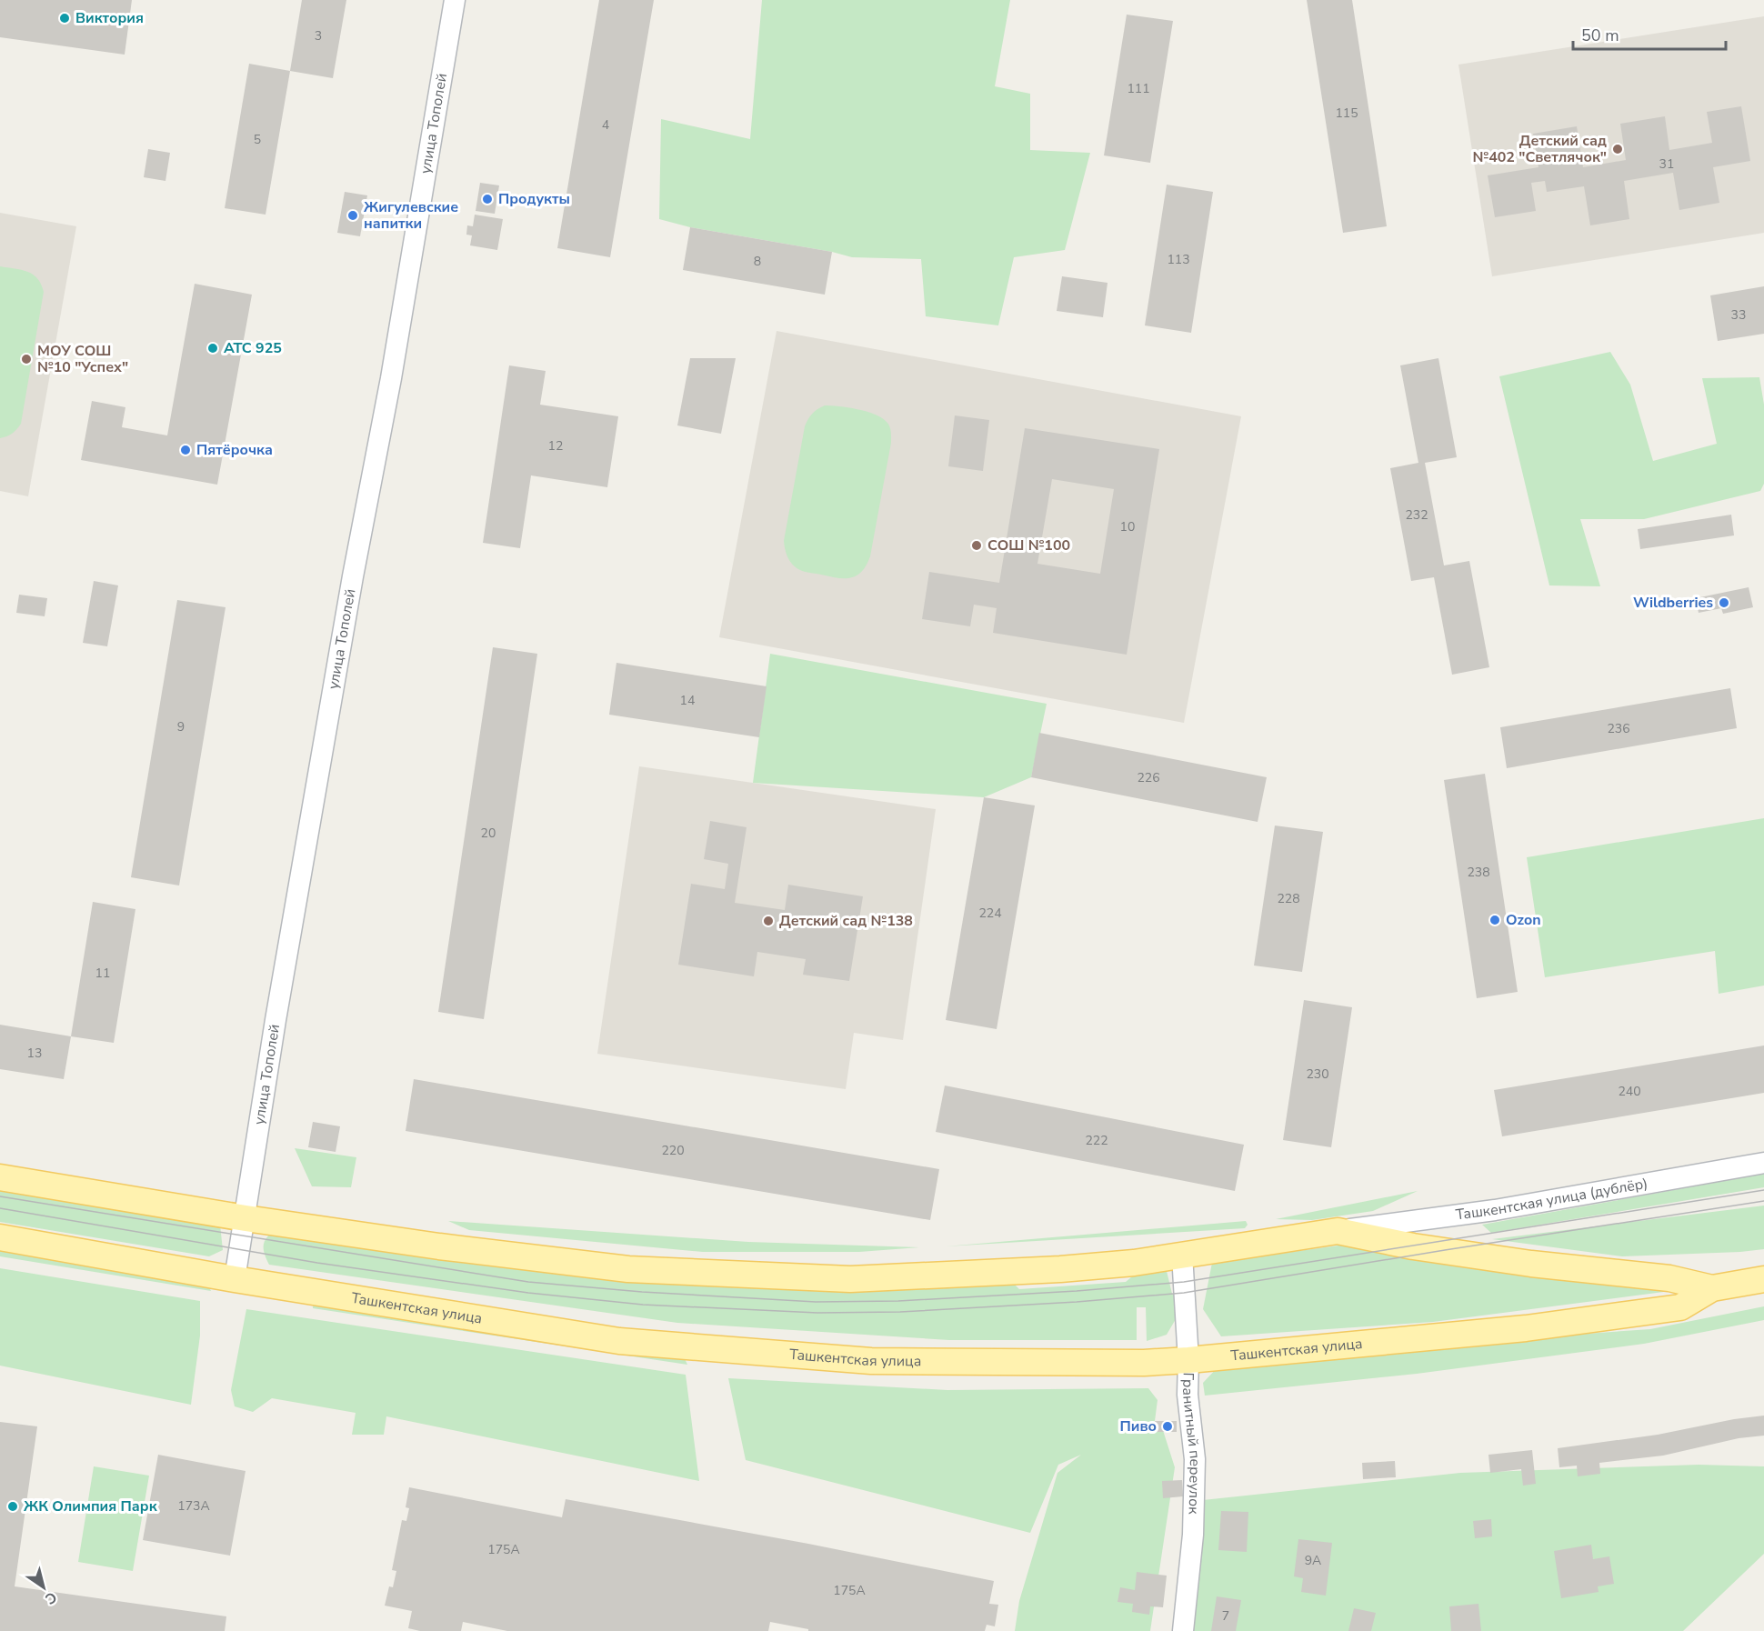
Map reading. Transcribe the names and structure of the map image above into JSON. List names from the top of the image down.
{
  "streets": {
    "main road": ["Ташкентская улица"],
    "street": ["улица Тополей", "Ташкентская улица (дублёр)", "Гранитный переулок"]
  },
  "crossings": [
    ["улица Тополей", "Ташкентская улица"],
    ["Ташкентская улица (дублёр)", "Ташкентская улица"],
    ["Ташкентская улица", "Гранитный переулок"]
  ],
  "places": [
    "Виктория",
    "Детский сад №402 \"Светлячок\"",
    "Продукты",
    "Жигулевские напитки",
    "АТС 925",
    "МОУ СОШ №10 \"Успех\"",
    "Пятёрочка",
    "СОШ №100",
    "Wildberries",
    "Ozon",
    "Детский сад №138",
    "Пиво",
    "ЖК Олимпия Парк"
  ],
  "house_numbers": [
    "3",
    "111",
    "115",
    "4",
    "5",
    "31",
    "113",
    "8",
    "33",
    "12",
    "232",
    "10",
    "14",
    "9",
    "236",
    "226",
    "20",
    "238",
    "228",
    "224",
    "11",
    "13",
    "230",
    "240",
    "222",
    "220",
    "173А",
    "175А",
    "9А",
    "175А",
    "7"
  ],
  "scale_bar": "50 m",
  "north": "bottom right"
}
